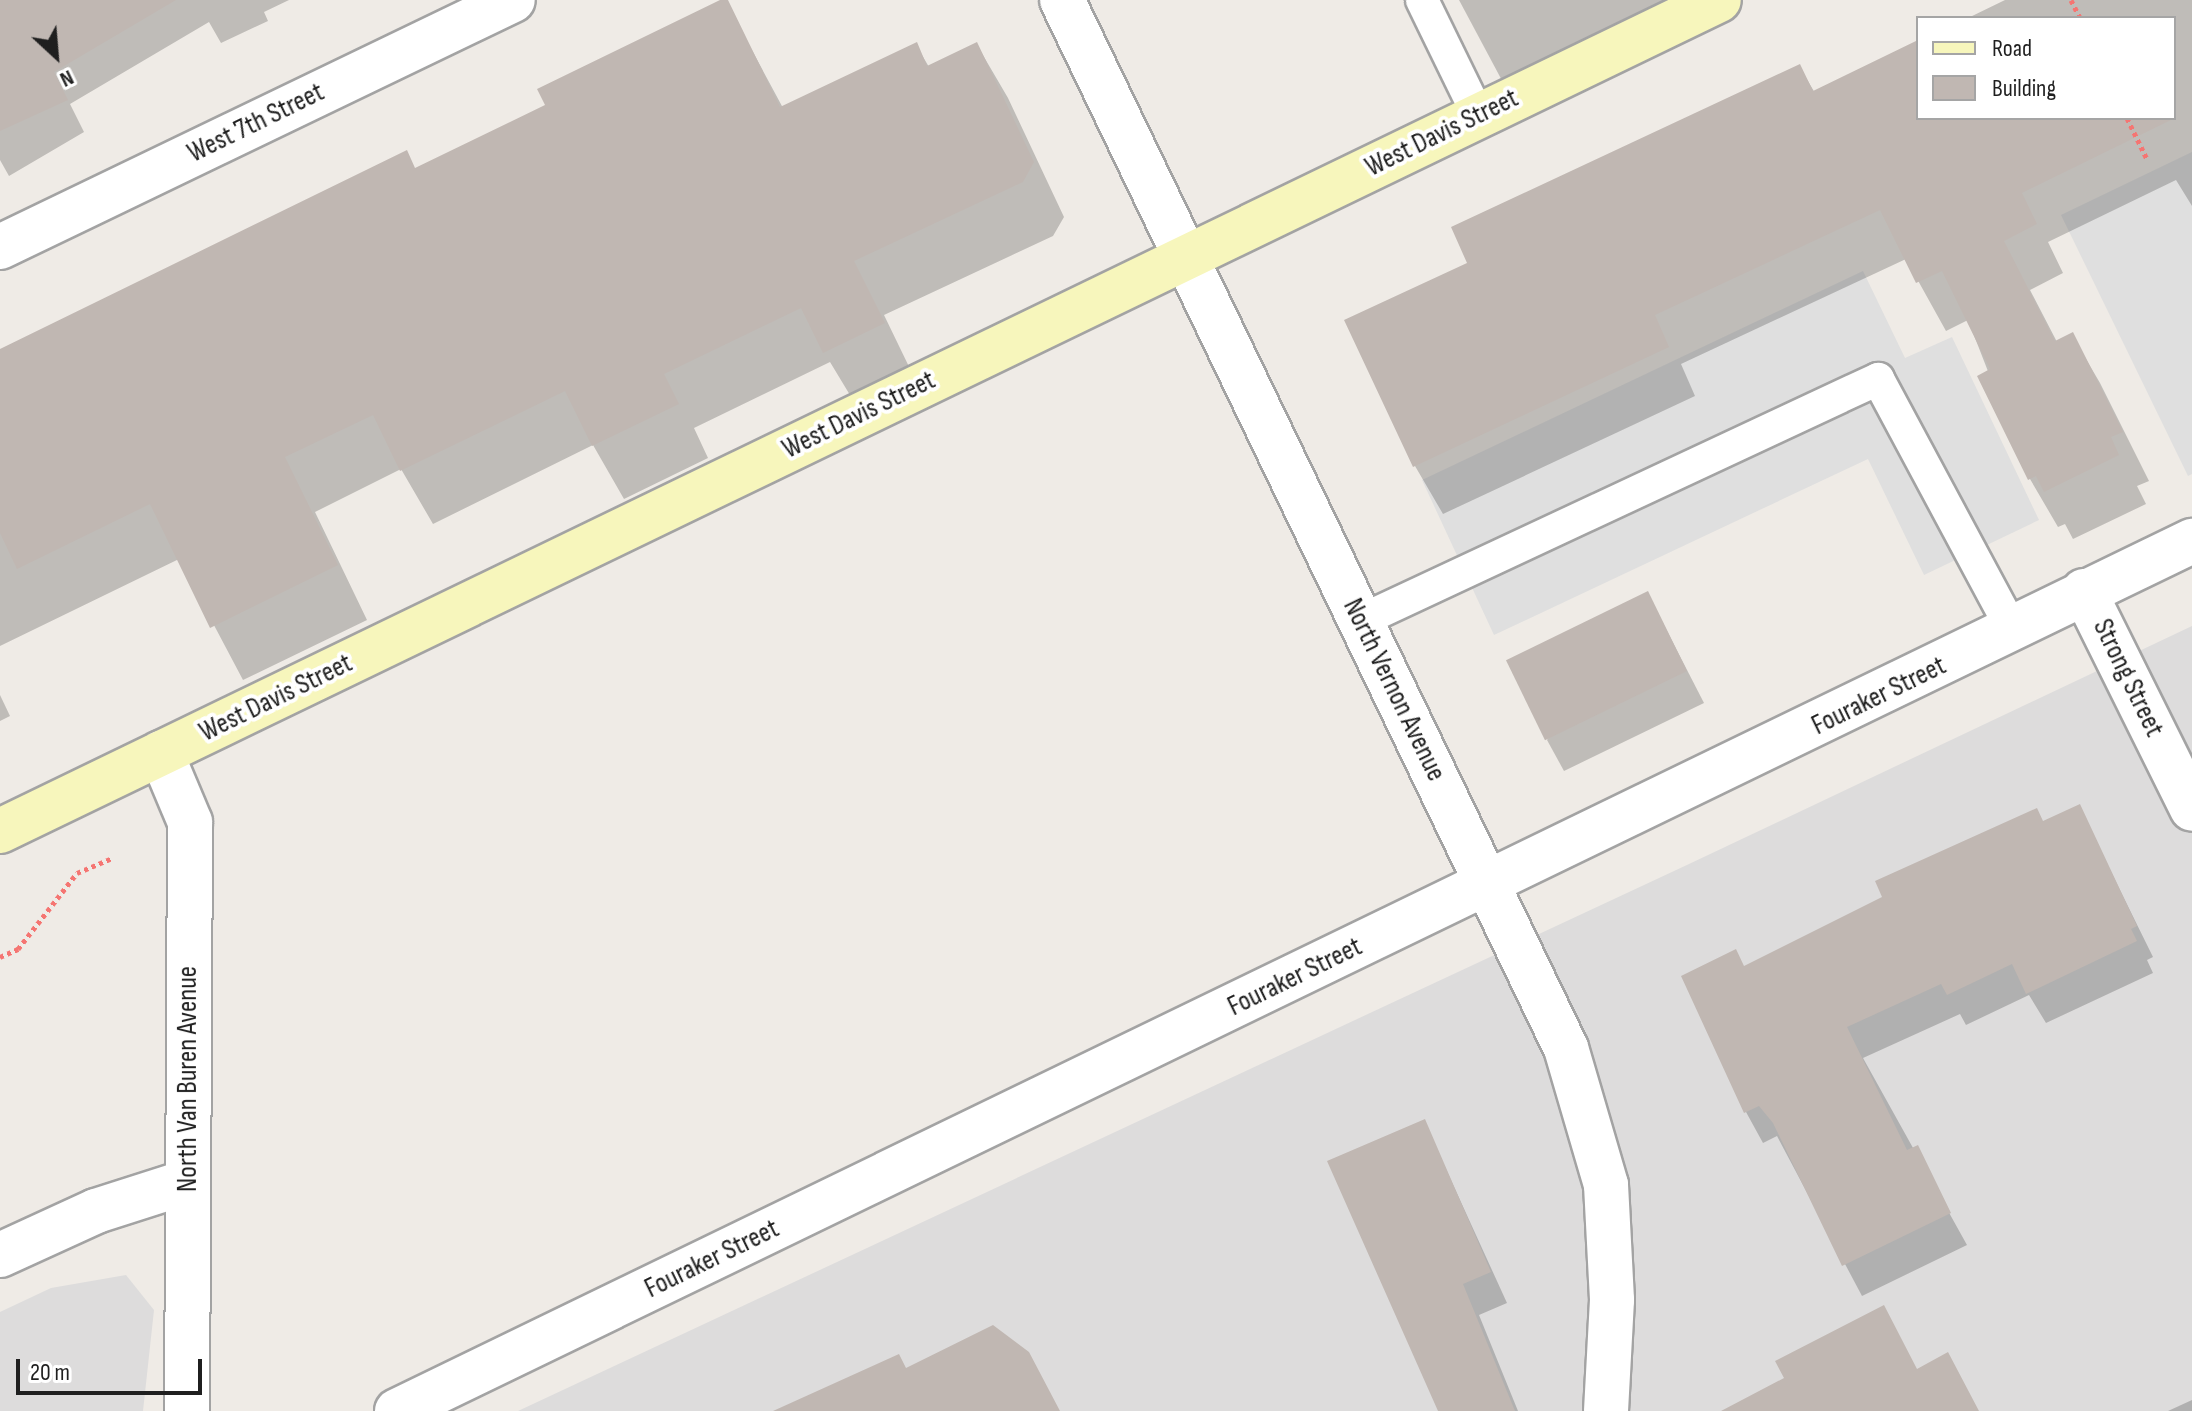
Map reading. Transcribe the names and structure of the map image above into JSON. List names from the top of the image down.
{
  "streets": {
    "main road": ["West Davis Street"],
    "street": [
      "West 7th Street",
      "Strong Street",
      "North Vernon Avenue",
      "Fouraker Street",
      "North Van Buren Avenue"
    ]
  },
  "crossings": [
    ["West Davis Street", "North Vernon Avenue"],
    ["West Davis Street", "North Van Buren Avenue"],
    ["Strong Street", "Fouraker Street"],
    ["North Vernon Avenue", "Fouraker Street"]
  ],
  "legend": ["Road", "Building"],
  "scale_bar": "20 m",
  "north": "bottom right"
}
